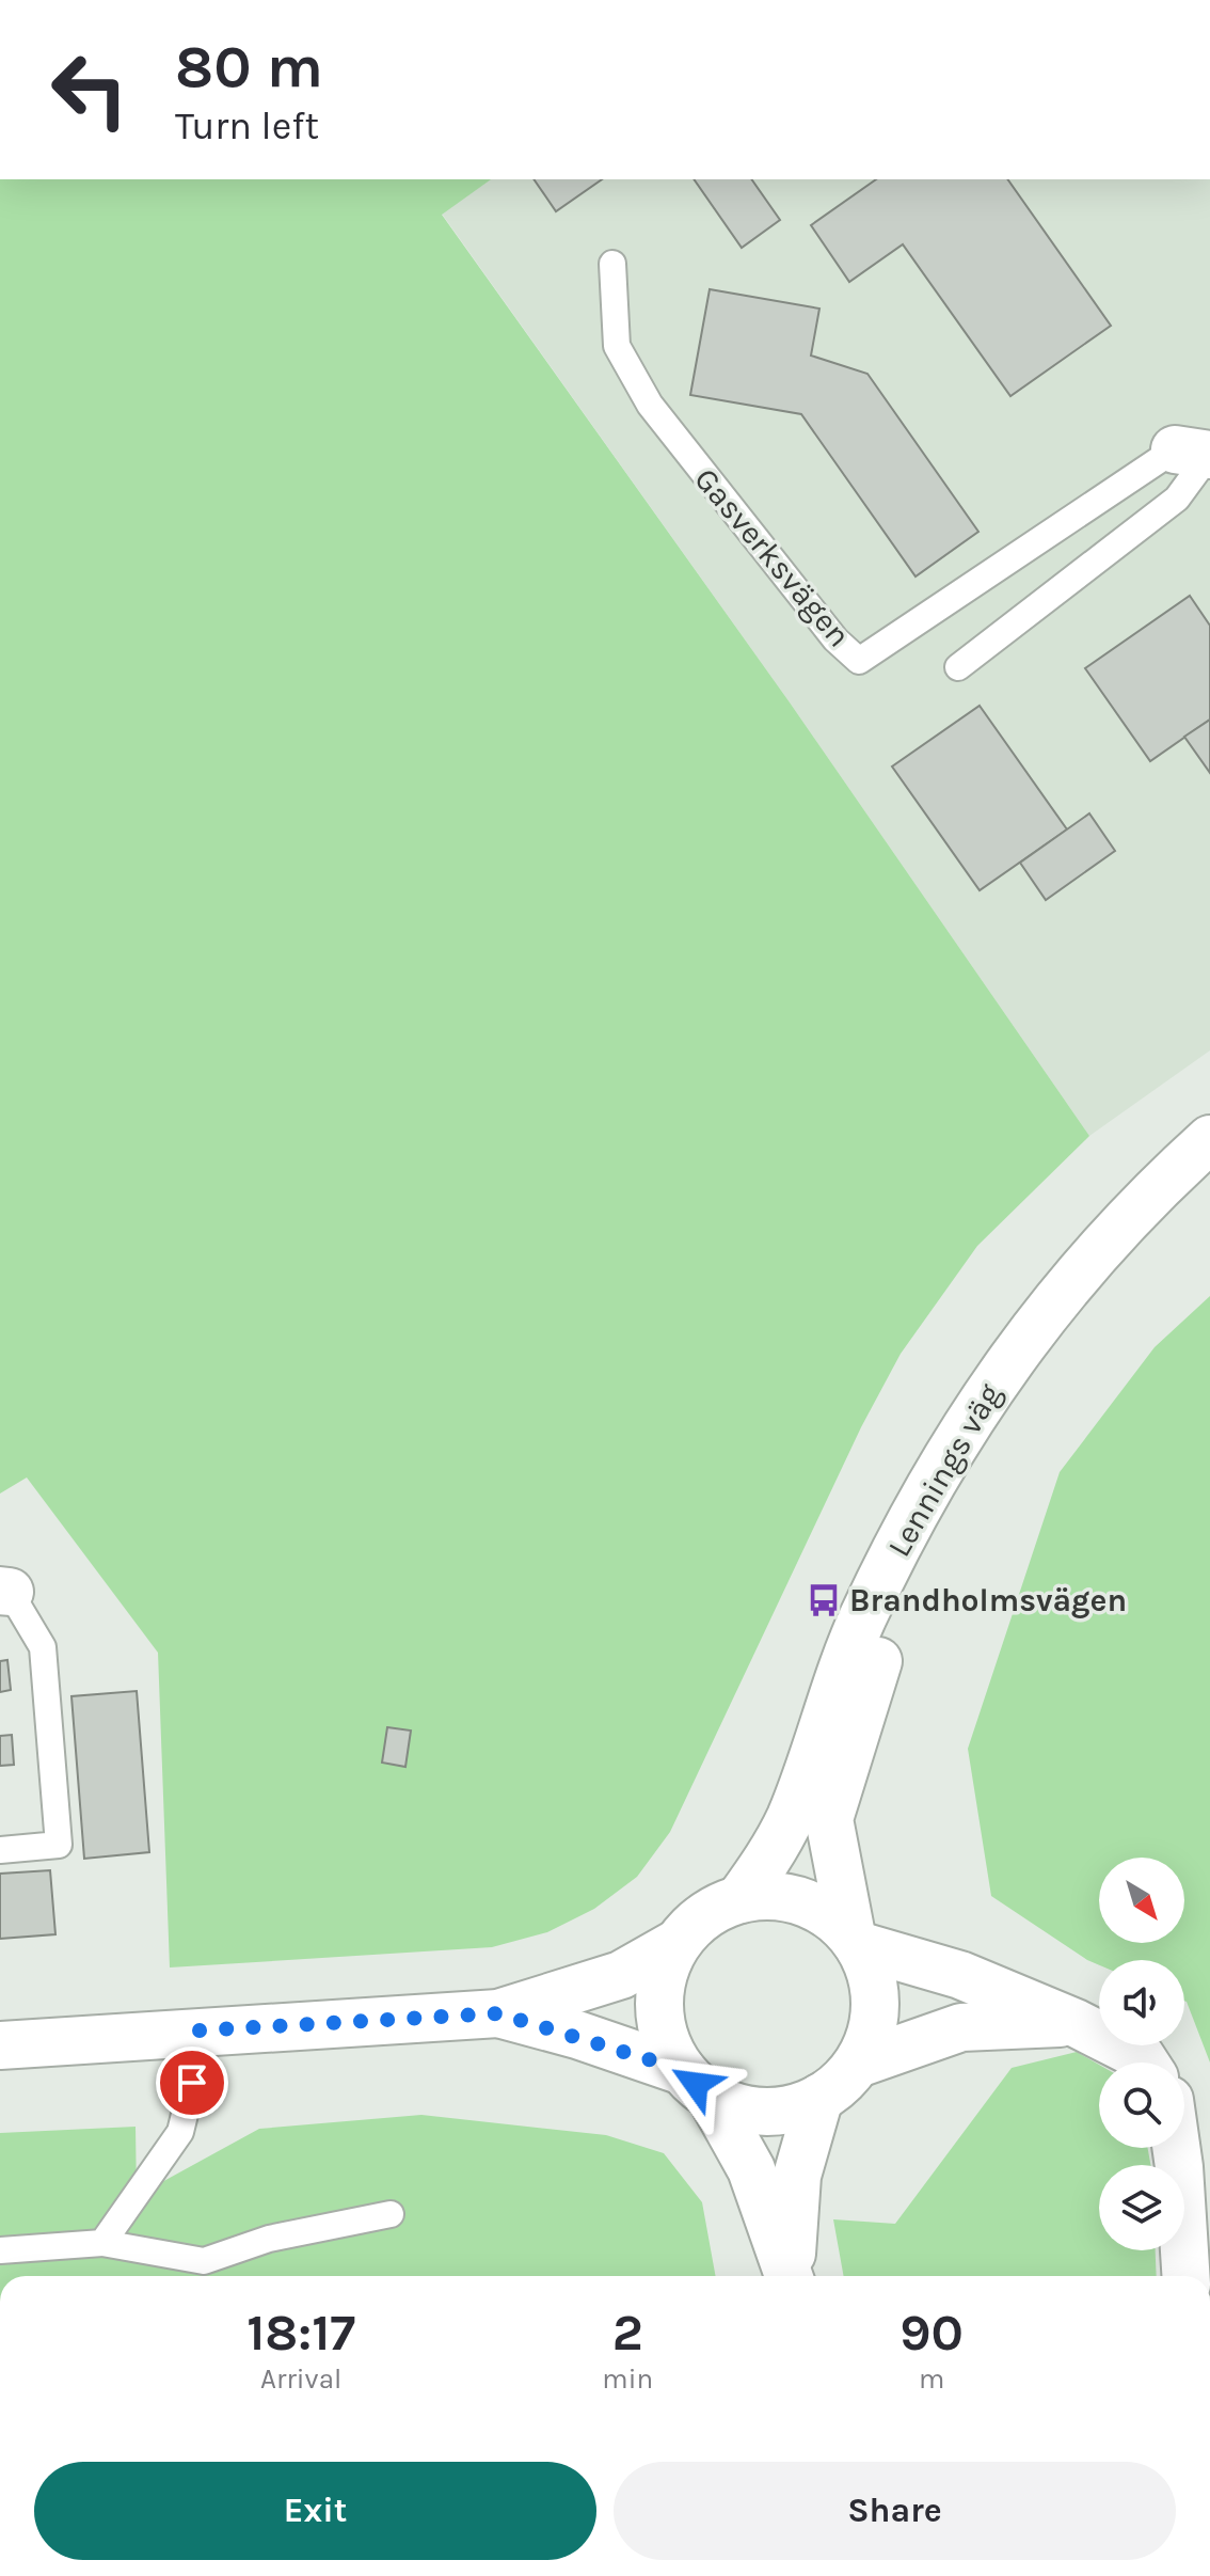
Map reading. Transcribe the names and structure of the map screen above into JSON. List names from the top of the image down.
{
  "streets": {
    "main road": ["Lennings väg"],
    "lane": ["Gasverksvägen"]
  },
  "places": {
    "bus stop": ["Brandholmsvägen"]
  },
  "north": "bottom right",
  "page": {
    "turn": ["80 m", "Turn left"],
    "eta": [
      "18:17",
      "Arrival",
      "2",
      "min",
      "90",
      "m"
    ],
    "buttons": ["Exit", "Share"]
  }
}
